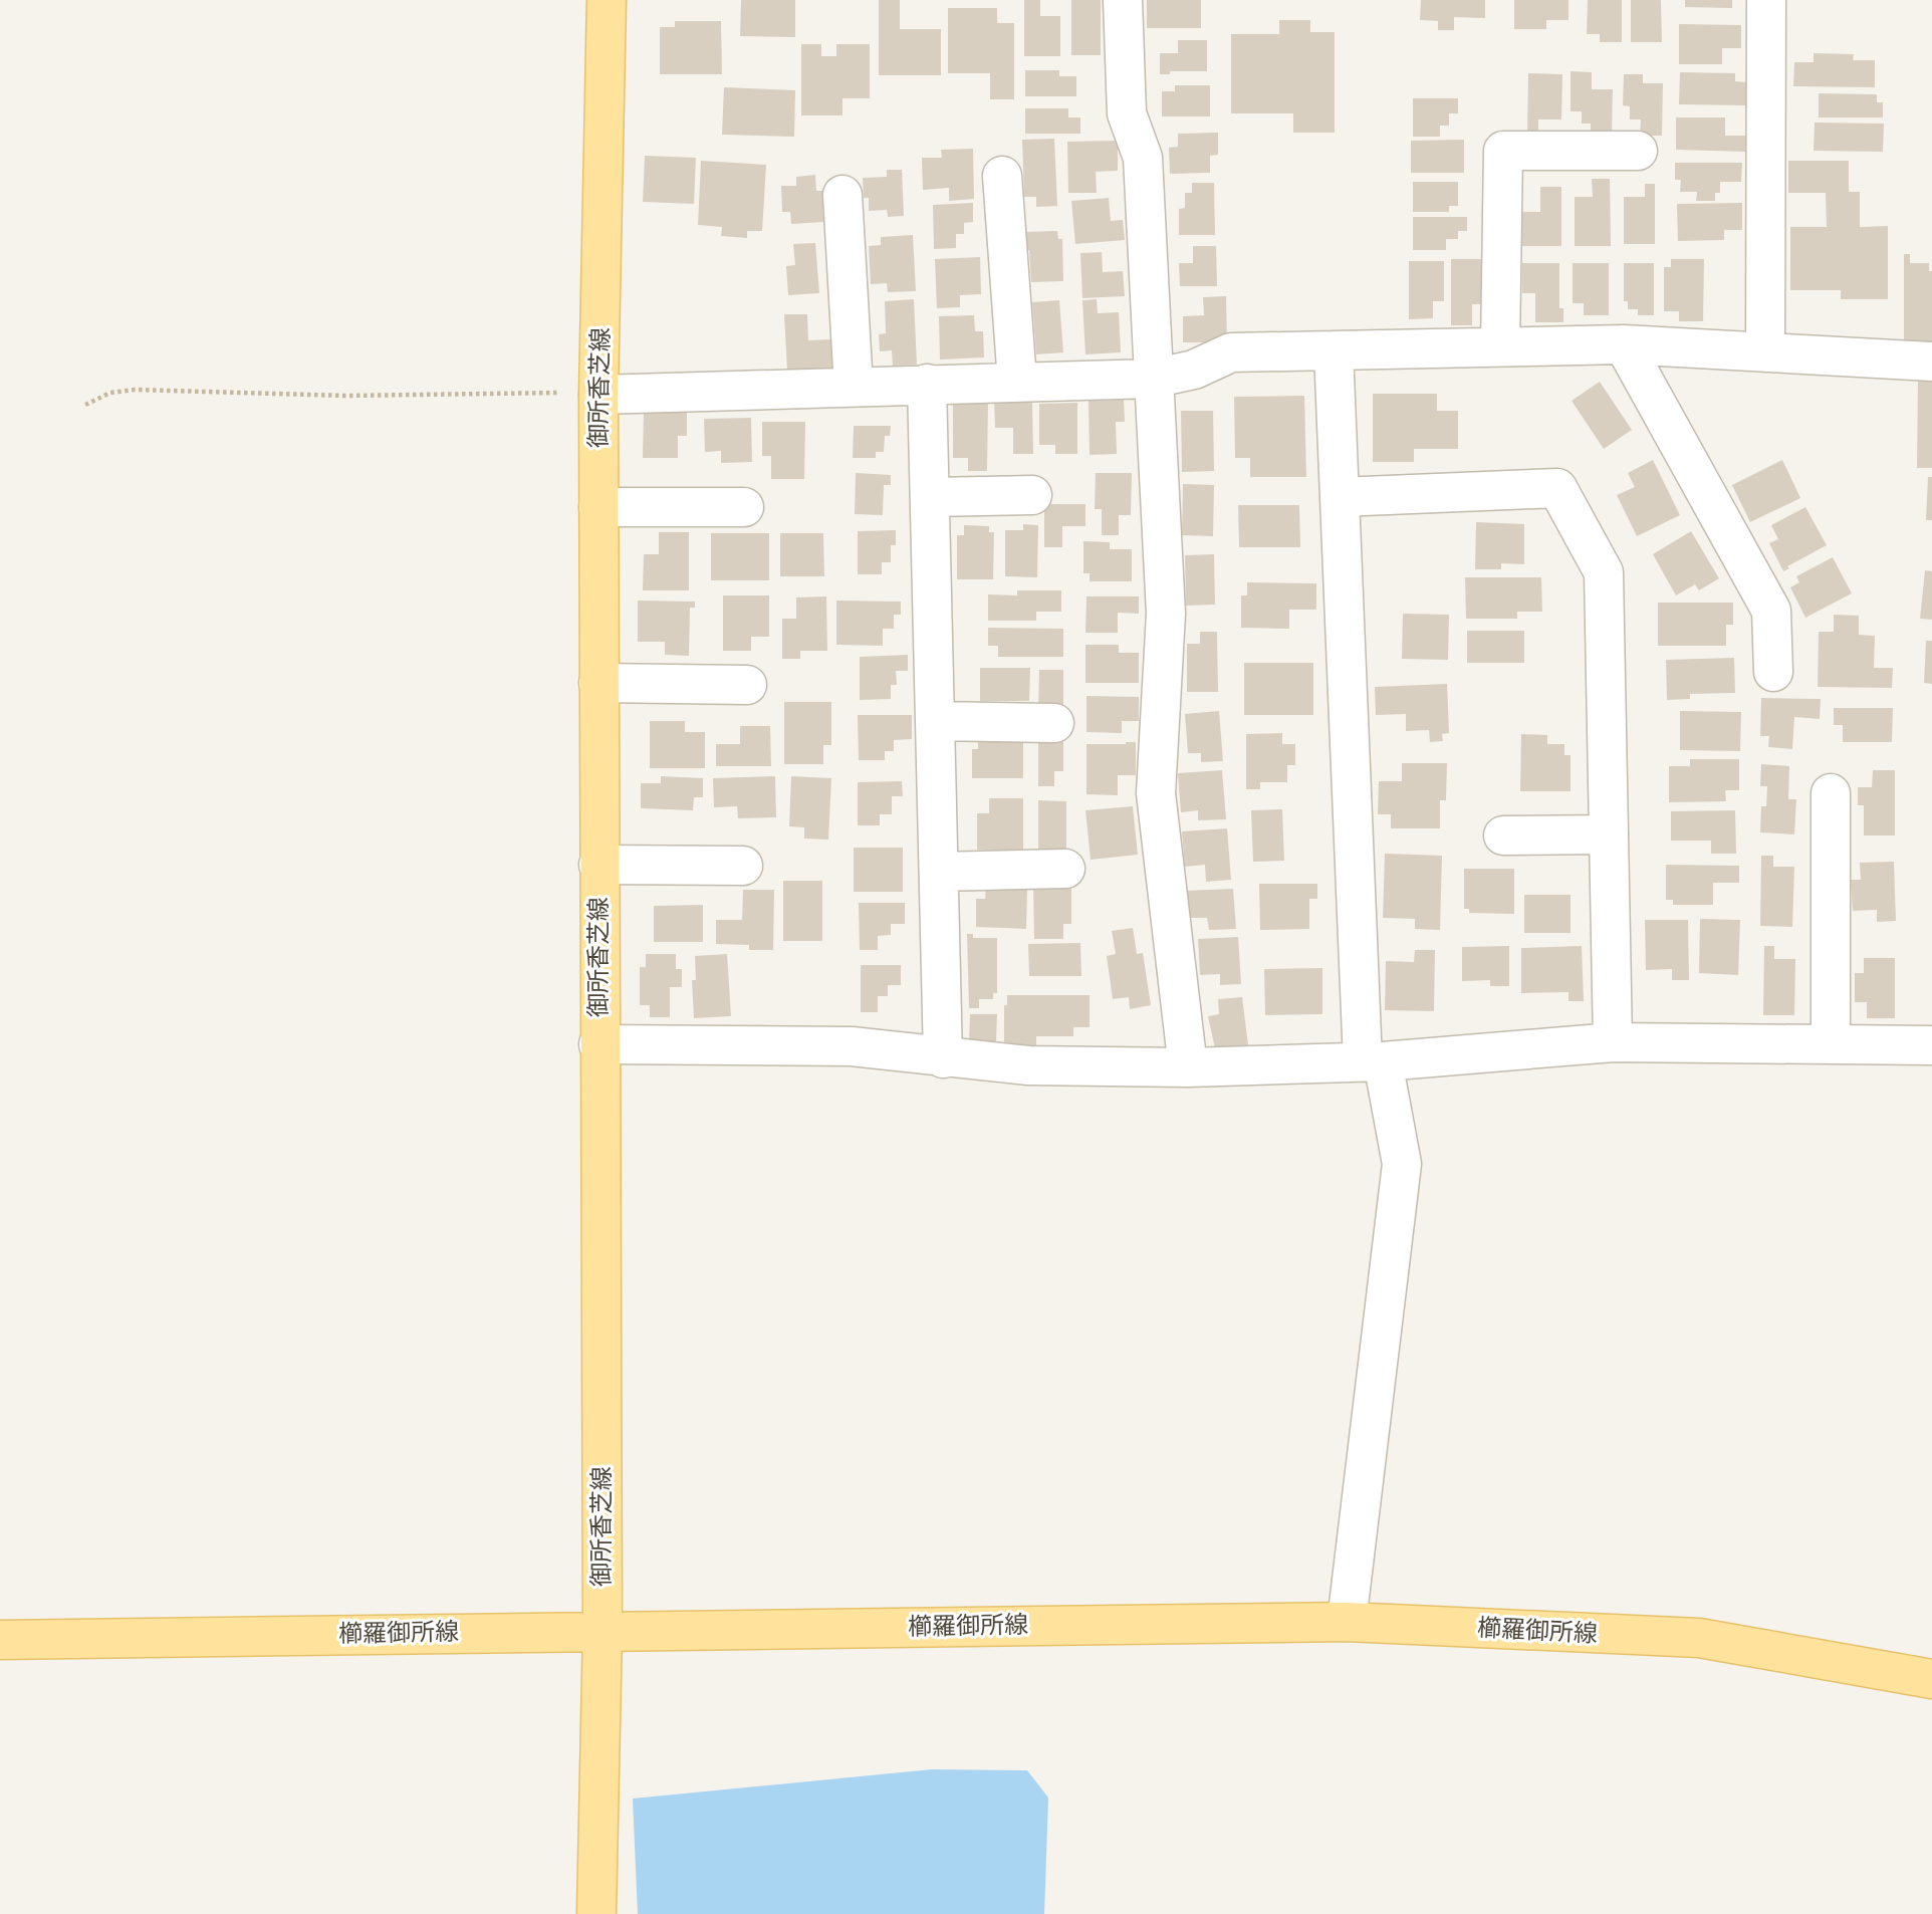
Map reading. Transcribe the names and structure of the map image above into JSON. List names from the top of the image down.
{
  "streets": {
    "main road": ["御所香芝線", "櫛羅御所線"]
  },
  "crossings": [
    ["御所香芝線", "櫛羅御所線"]
  ]
}
